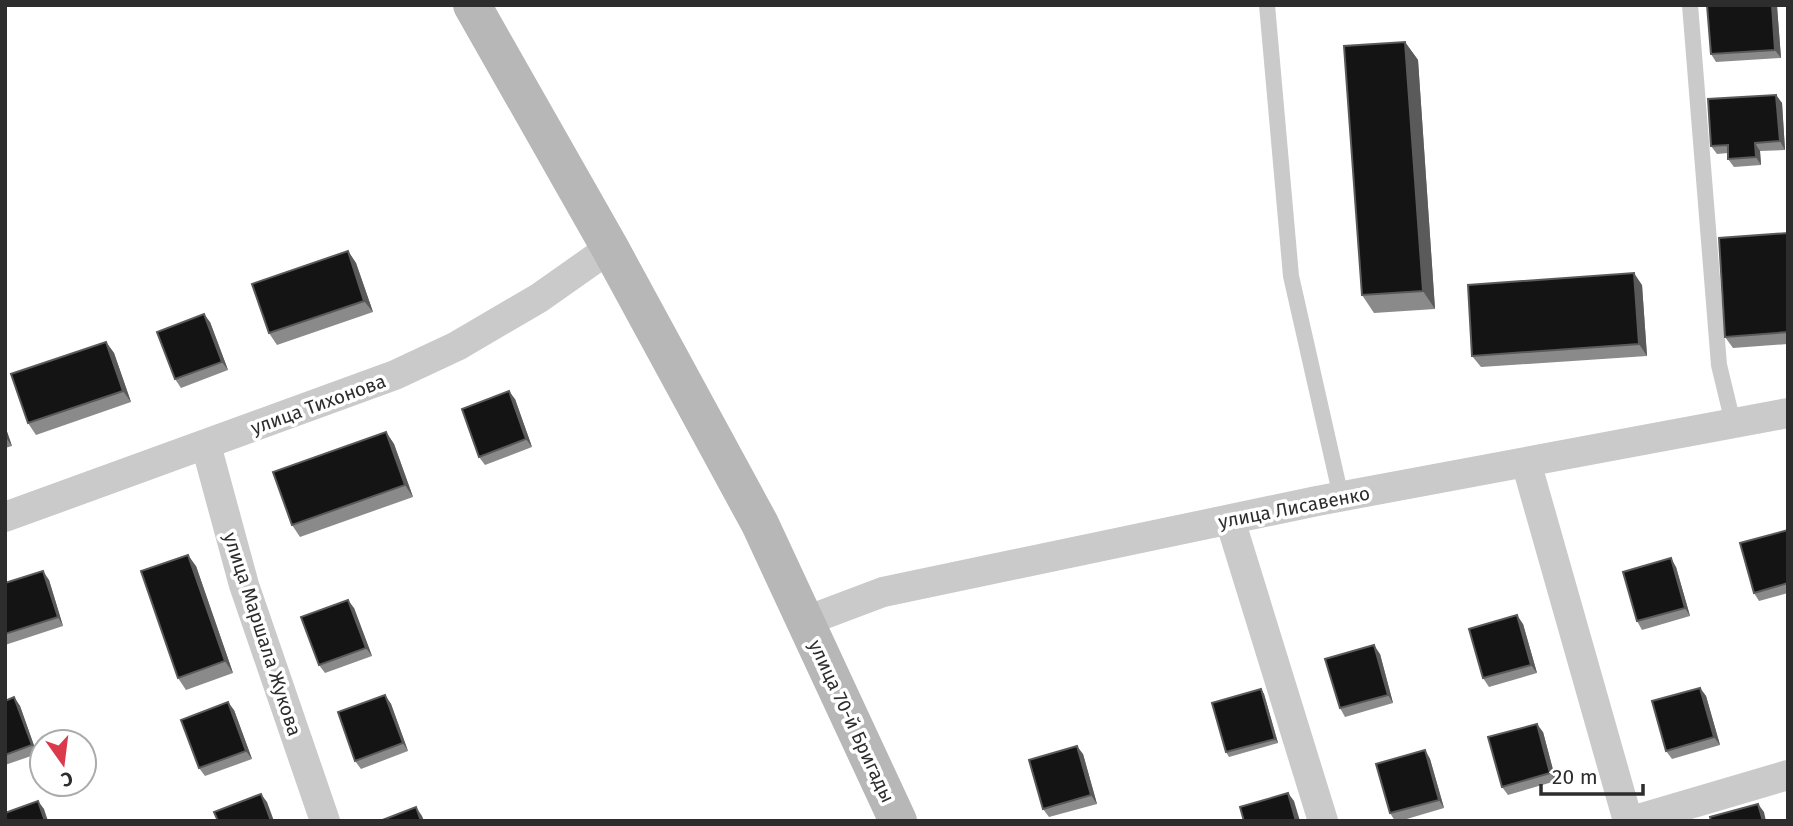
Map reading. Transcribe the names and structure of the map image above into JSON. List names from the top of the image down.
{
  "streets": {
    "main road": ["улица 70-й Бригады"],
    "street": ["улица Тихонова", "улица Лисавенко", "улица Маршала Жукова"]
  },
  "crossings": [
    ["улица Тихонова", "улица Маршала Жукова"],
    ["улица Тихонова", "улица 70-й Бригады"],
    ["улица Лисавенко", "улица 70-й Бригады"]
  ],
  "scale_bar": "20 m",
  "north": "bottom"
}
